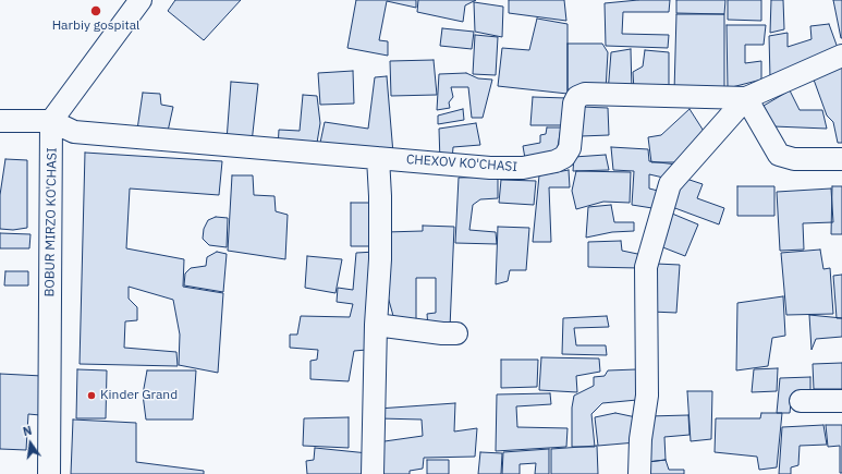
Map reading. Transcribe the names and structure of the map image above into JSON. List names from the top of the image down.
{
  "streets": {
    "street": ["CHEXOV KO'CHASI", "BOBUR MIRZO KO'CHASI"]
  },
  "crossings": [
    ["CHEXOV KO'CHASI", "BOBUR MIRZO KO'CHASI"]
  ],
  "places": ["Harbiy gospital", "Kinder Grand"],
  "north": "top"
}
